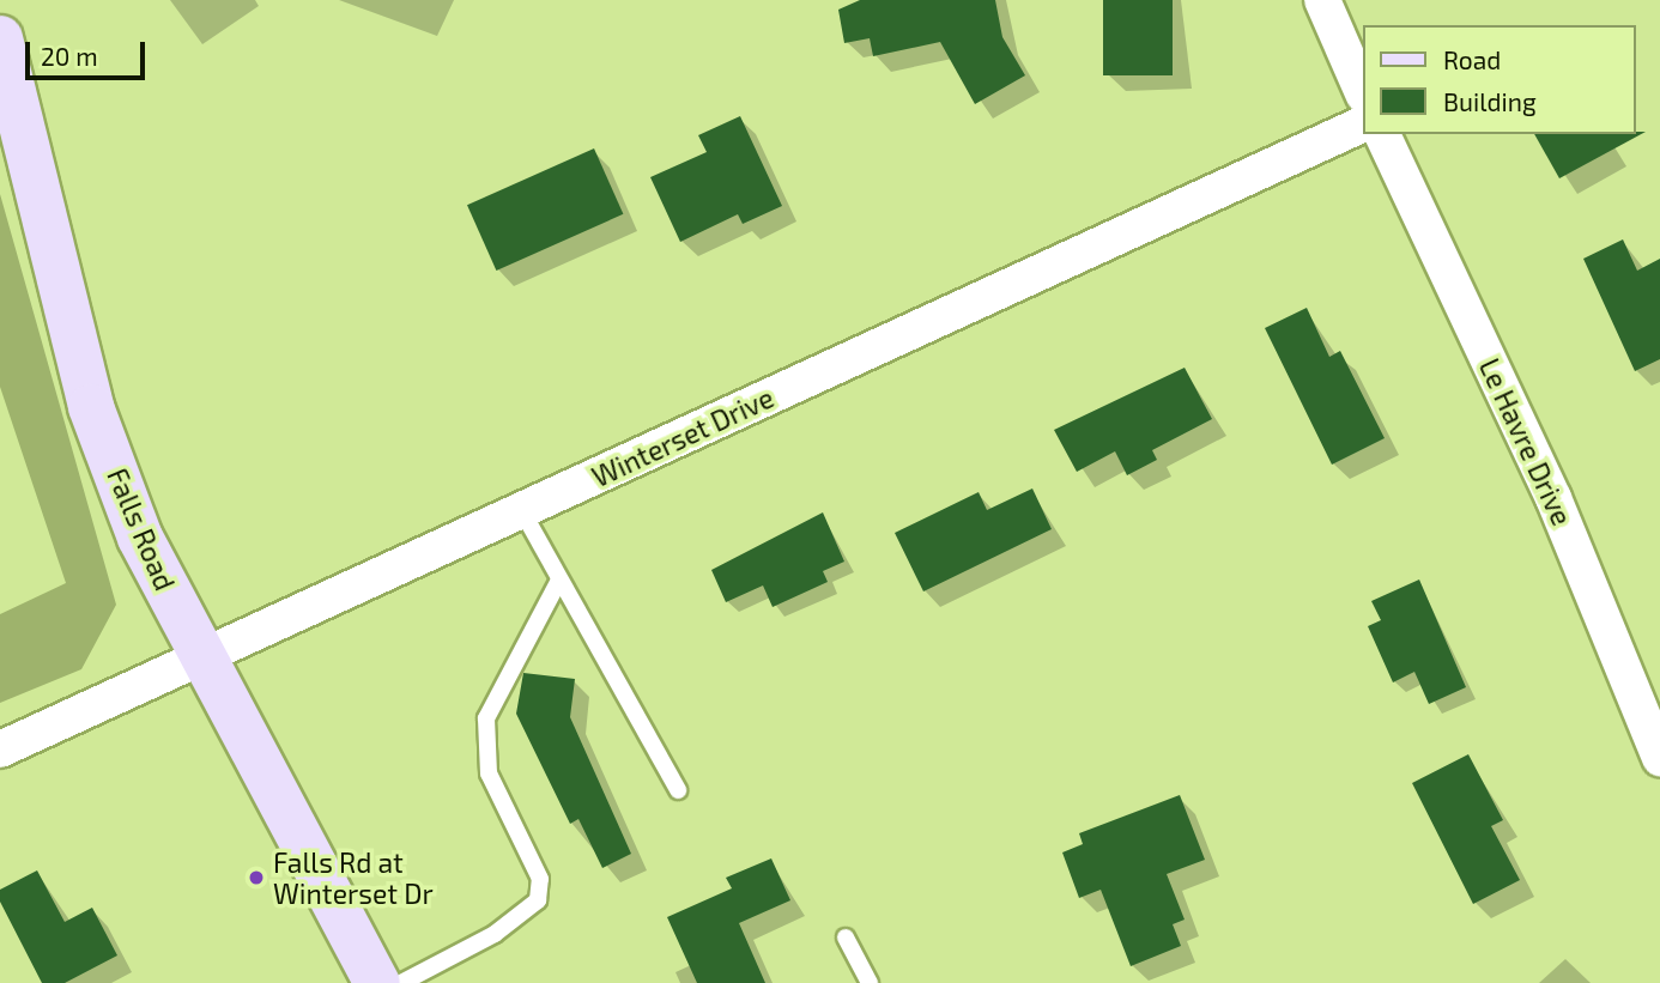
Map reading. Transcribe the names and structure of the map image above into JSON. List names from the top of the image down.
{
  "streets": {
    "main road": ["Falls Road"],
    "street": ["Winterset Drive", "Le Havre Drive"]
  },
  "crossings": [
    ["Winterset Drive", "Falls Road"]
  ],
  "places": ["Falls Rd at Winterset Dr"],
  "legend": ["Road", "Building"],
  "scale_bar": "20 m"
}
